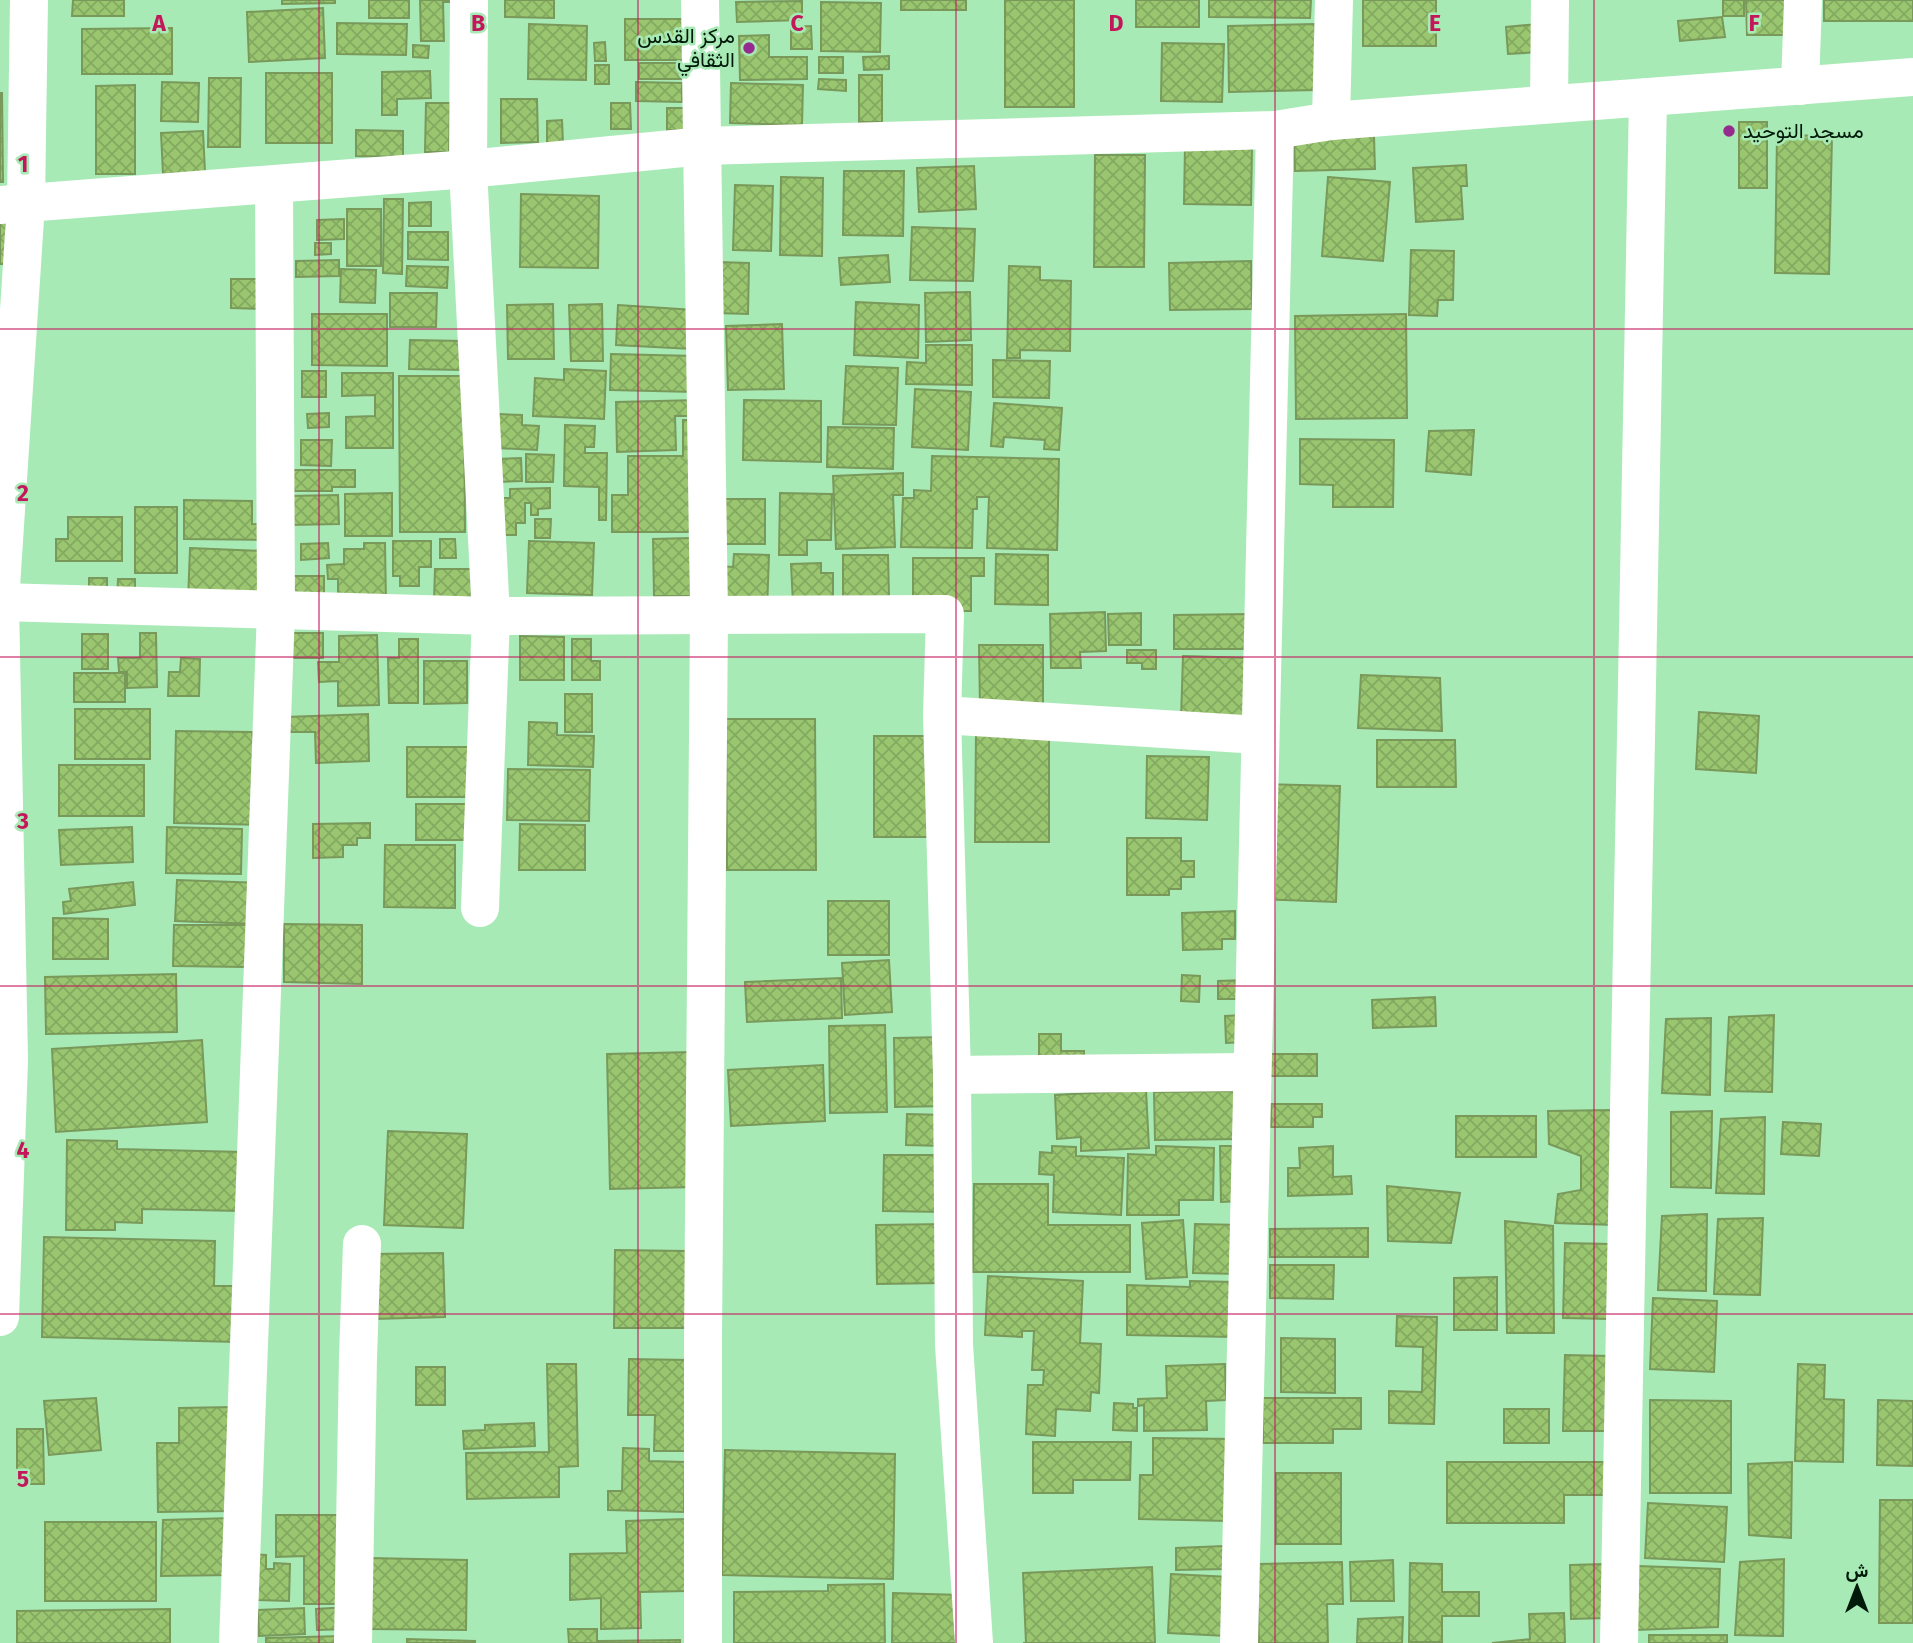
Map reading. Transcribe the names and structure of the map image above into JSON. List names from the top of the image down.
{
  "places": ["مركز القدس الثقافي", "مسجد التوحيد"],
  "north": "top",
  "grid": {
    "columns": [
      "A",
      "B",
      "C",
      "D",
      "E",
      "F"
    ],
    "rows": [
      "1",
      "2",
      "3",
      "4",
      "5"
    ]
  }
}
